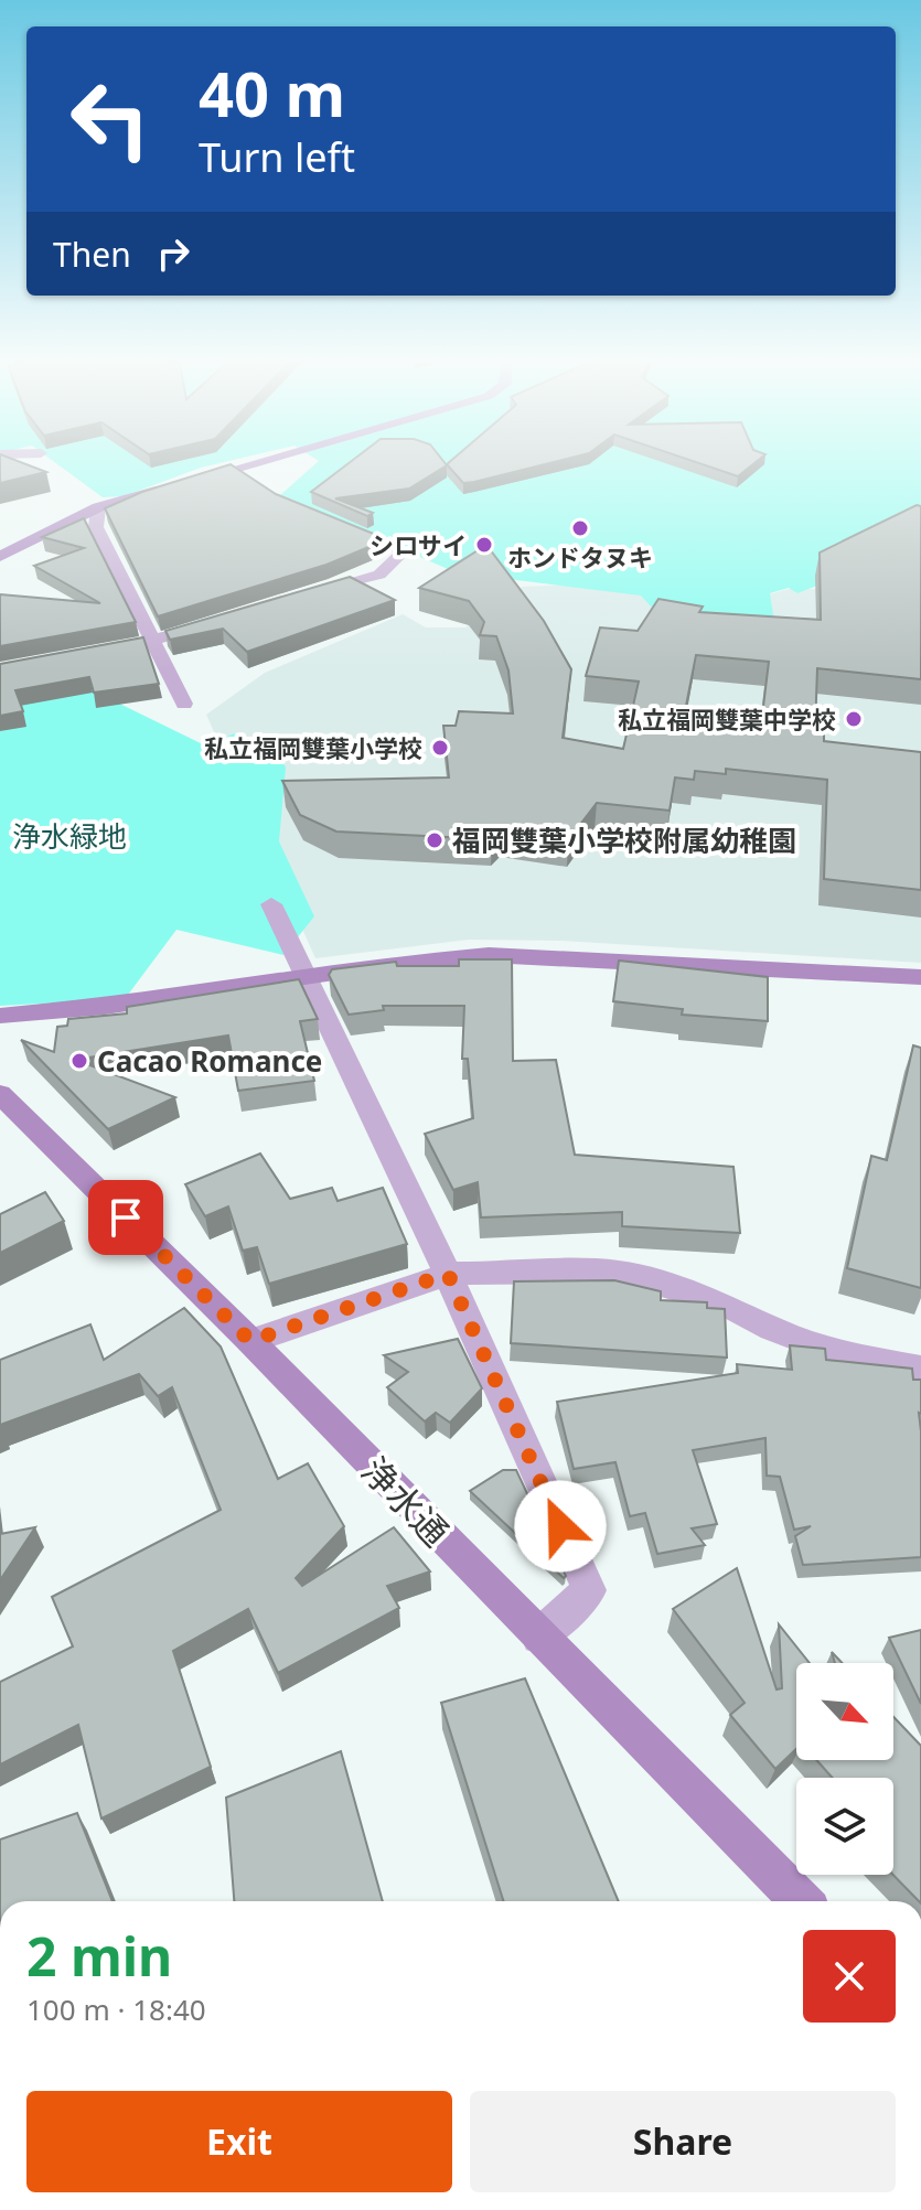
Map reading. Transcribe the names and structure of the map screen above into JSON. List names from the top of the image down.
{
  "streets": {
    "street": ["浄水通"]
  },
  "parks": ["浄水緑地"],
  "places": [
    "ホンドタヌキ",
    "シロサイ",
    "私立福岡雙葉中学校",
    "私立福岡雙葉小学校",
    "福岡雙葉小学校附属幼稚園",
    "Cacao Romance"
  ],
  "north": "bottom right",
  "page": {
    "turn": ["40 m", "Turn left"],
    "then": "Then",
    "heading": ["2 min", "100 m · 18:40"],
    "buttons": ["Exit", "Share"]
  }
}
